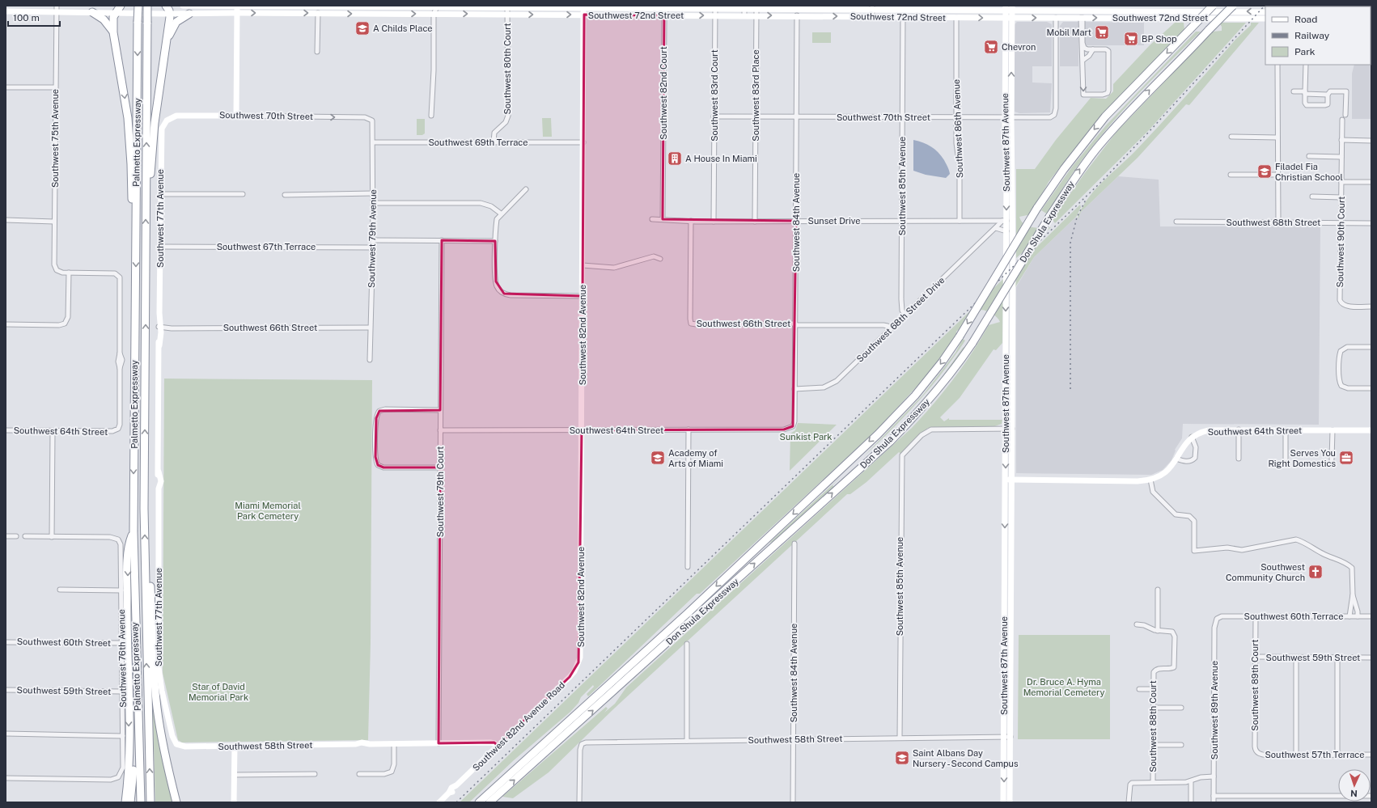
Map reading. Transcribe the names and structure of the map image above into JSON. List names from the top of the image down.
{
  "streets": {
    "highway": ["Palmetto Expressway", "Don Shula Expressway"],
    "main road": [
      "Southwest 72nd Street",
      "Southwest 70th Street",
      "Southwest 87th Avenue",
      "Southwest 77th Avenue",
      "Southwest 82nd Avenue",
      "Southwest 64th Street",
      "Southwest 82nd Avenue Road",
      "Southwest 58th Street"
    ],
    "street": [
      "Southwest 80th Court",
      "Southwest 82nd Court",
      "Southwest 83rd Court",
      "Southwest 83rd Place",
      "Southwest 86th Avenue",
      "Southwest 75th Avenue",
      "Southwest 69th Terrace",
      "Southwest 85th Avenue",
      "Sunset Drive",
      "Southwest 84th Avenue",
      "Southwest 68th Street",
      "Southwest 79th Avenue",
      "Southwest 90th Court",
      "Southwest 67th Terrace",
      "Southwest 68th Street Drive",
      "Southwest 66th Street",
      "Southwest 79th Court",
      "Southwest 60th Terrace",
      "Southwest 60th Street",
      "Southwest 59th Street",
      "Southwest 76th Avenue",
      "Southwest 89th Court",
      "Southwest 89th Avenue",
      "Southwest 88th Court",
      "Southwest 57th Terrace"
    ]
  },
  "crossings": [
    ["Southwest 72nd Street", "Southwest 80th Court"],
    ["Southwest 72nd Street", "Southwest 82nd Court"],
    ["Southwest 72nd Street", "Southwest 83rd Court"],
    ["Southwest 72nd Street", "Southwest 83rd Place"],
    ["Southwest 72nd Street", "Southwest 70th Street"],
    ["Southwest 72nd Street", "Southwest 86th Avenue"],
    ["Southwest 72nd Street", "Southwest 75th Avenue"],
    ["Southwest 72nd Street", "Southwest 87th Avenue"],
    ["Southwest 72nd Street", "Southwest 85th Avenue"],
    ["Southwest 72nd Street", "Southwest 84th Avenue"],
    ["Southwest 72nd Street", "Southwest 82nd Avenue"],
    ["Southwest 80th Court", "Southwest 69th Terrace"],
    ["Southwest 82nd Court", "Sunset Drive"],
    ["Southwest 83rd Court", "Southwest 70th Street"],
    ["Southwest 83rd Court", "Sunset Drive"],
    ["Southwest 83rd Place", "Southwest 70th Street"],
    ["Southwest 83rd Place", "Sunset Drive"],
    ["Southwest 70th Street", "Southwest 86th Avenue"],
    ["Southwest 70th Street", "Southwest 87th Avenue"],
    ["Southwest 70th Street", "Southwest 85th Avenue"],
    ["Southwest 70th Street", "Southwest 77th Avenue"],
    ["Southwest 70th Street", "Southwest 84th Avenue"],
    ["Southwest 70th Street", "Southwest 79th Avenue"],
    ["Southwest 86th Avenue", "Sunset Drive"],
    ["Southwest 75th Avenue", "Southwest 64th Street"],
    ["Southwest 69th Terrace", "Southwest 79th Avenue"],
    ["Southwest 69th Terrace", "Southwest 82nd Avenue"],
    ["Southwest 87th Avenue", "Southwest 85th Avenue"],
    ["Southwest 87th Avenue", "Sunset Drive"],
    ["Southwest 87th Avenue", "Southwest 68th Street Drive"],
    ["Southwest 87th Avenue", "Southwest 58th Street"],
    ["Southwest 85th Avenue", "Sunset Drive"],
    ["Southwest 85th Avenue", "Southwest 68th Street Drive"],
    ["Southwest 85th Avenue", "Southwest 58th Street"],
    ["Southwest 77th Avenue", "Southwest 67th Terrace"],
    ["Southwest 77th Avenue", "Southwest 66th Street"],
    ["Southwest 77th Avenue", "Southwest 58th Street"],
    ["Sunset Drive", "Southwest 84th Avenue"],
    ["Sunset Drive", "Southwest 68th Street Drive"],
    ["Sunset Drive", "Southwest 66th Street"],
    ["Southwest 84th Avenue", "Southwest 68th Street Drive"],
    ["Southwest 84th Avenue", "Southwest 66th Street"],
    ["Southwest 84th Avenue", "Southwest 64th Street"],
    ["Southwest 84th Avenue", "Southwest 58th Street"],
    ["Southwest 68th Street", "Southwest 90th Court"],
    ["Southwest 79th Avenue", "Southwest 67th Terrace"],
    ["Southwest 79th Avenue", "Southwest 66th Street"],
    ["Southwest 68th Street Drive", "Southwest 66th Street"],
    ["Southwest 82nd Avenue", "Southwest 64th Street"],
    ["Southwest 82nd Avenue", "Southwest 82nd Avenue Road"],
    ["Southwest 64th Street", "Southwest 79th Court"],
    ["Southwest 79th Court", "Southwest 58th Street"],
    ["Southwest 60th Terrace", "Southwest 89th Court"],
    ["Southwest 60th Terrace", "Southwest 89th Avenue"],
    ["Southwest 60th Street", "Southwest 76th Avenue"],
    ["Southwest 59th Street", "Southwest 76th Avenue"],
    ["Southwest 59th Street", "Southwest 89th Court"],
    ["Southwest 89th Court", "Southwest 57th Terrace"],
    ["Southwest 82nd Avenue Road", "Southwest 58th Street"]
  ],
  "parks": [
    "Sunkist Park",
    "Miami Memorial Park Cemetery",
    "Dr. Bruce A. Hyma Memorial Cemetery",
    "Star of David Memorial Park"
  ],
  "places": {
    "school or university": [
      "A Childs Place",
      "Filadel Fia Christian School",
      "Academy of Arts of Miami",
      "Saint Albans Day Nursery - Second Campus"
    ],
    "supermarket": ["Mobil Mart", "BP Shop", "Chevron"],
    "building": ["A House In Miami"],
    "office": ["Serves You Right Domestics"],
    "church": ["Southwest Community Church"]
  },
  "legend": ["Road", "Railway", "Park"],
  "scale_bar": "100 m",
  "north": "bottom"
}
